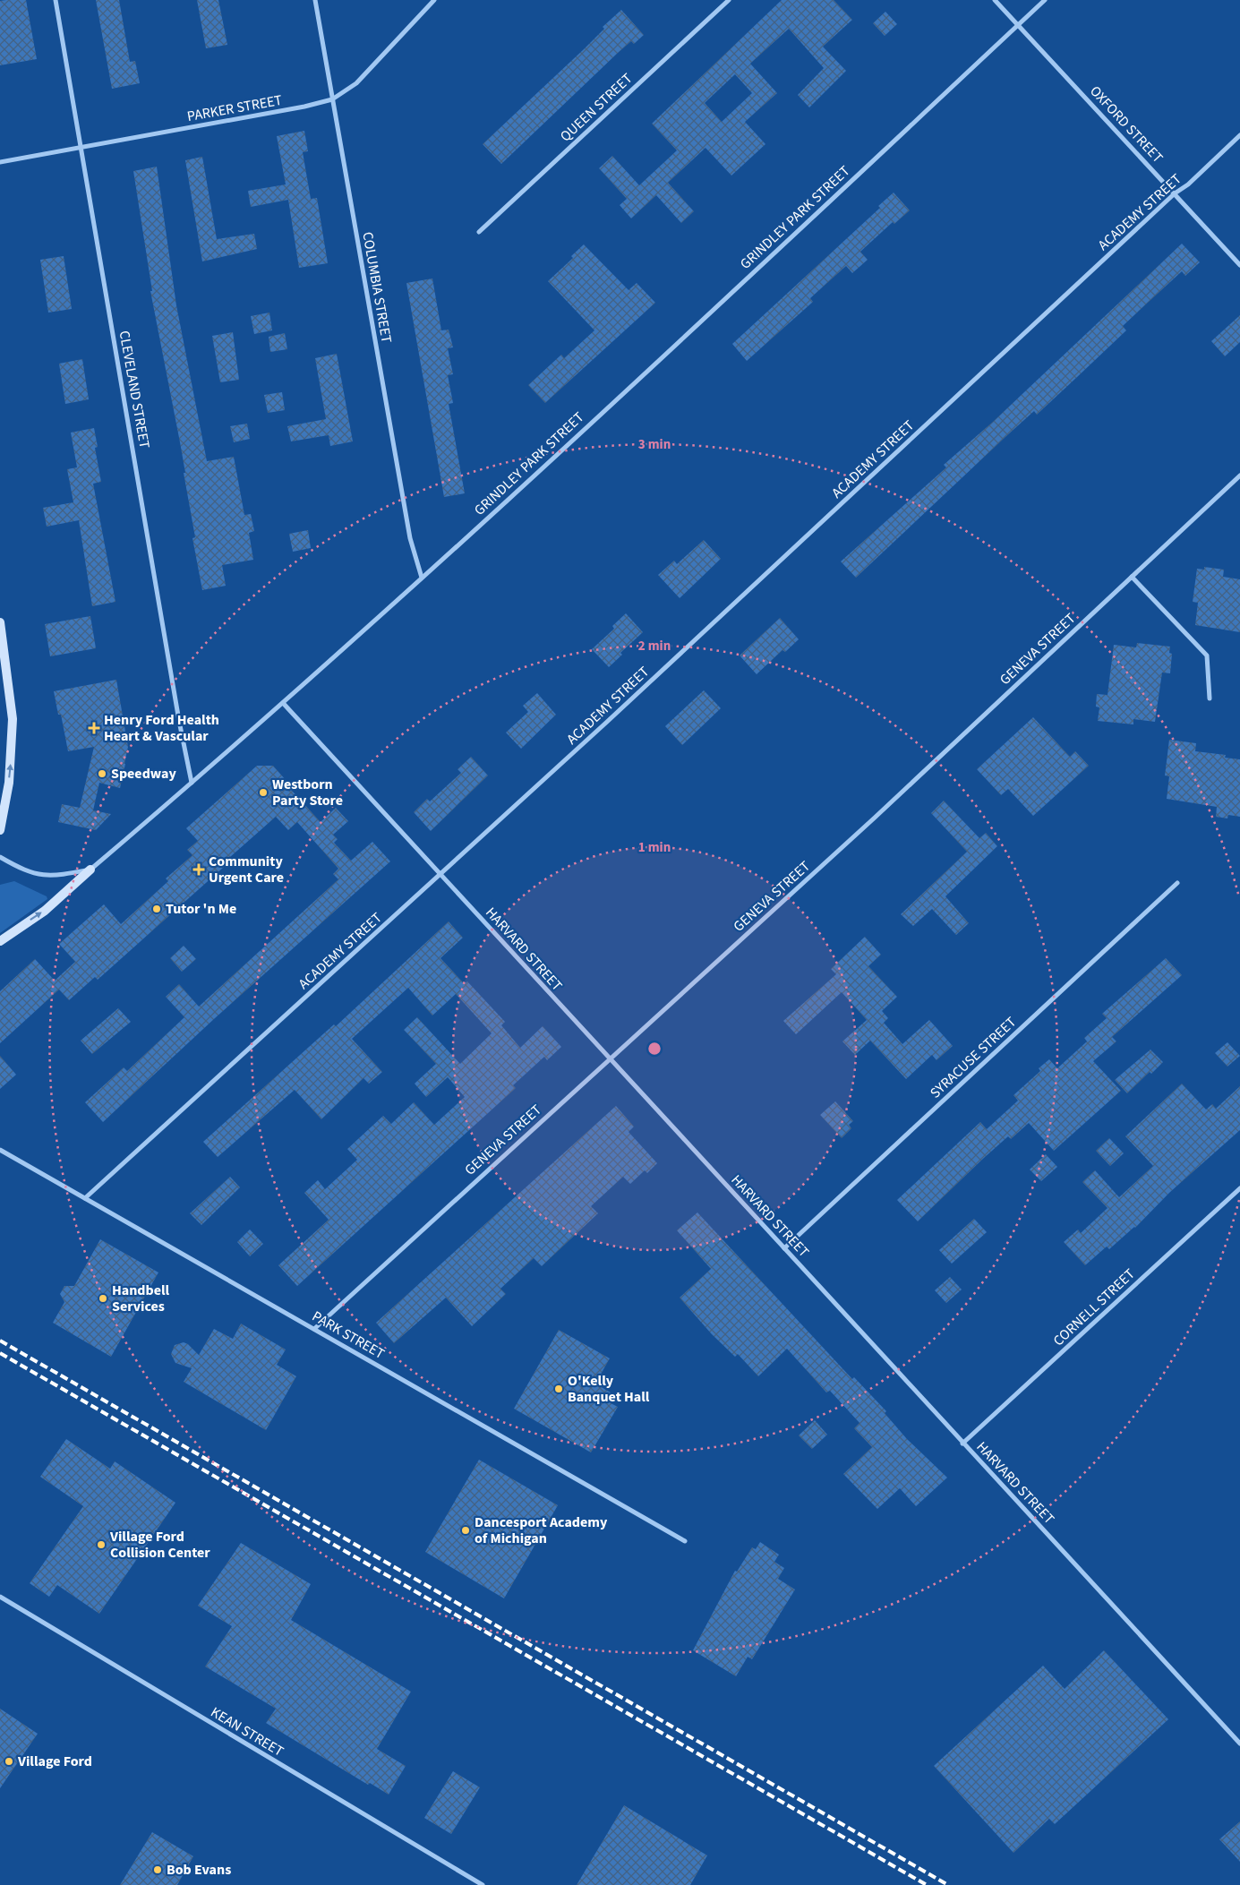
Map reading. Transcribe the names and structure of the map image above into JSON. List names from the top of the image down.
{
  "streets": {
    "street": [
      "QUEEN STREET",
      "PARKER STREET",
      "OXFORD STREET",
      "ACADEMY STREET",
      "GRINDLEY PARK STREET",
      "COLUMBIA STREET",
      "CLEVELAND STREET",
      "GENEVA STREET",
      "HARVARD STREET",
      "SYRACUSE STREET",
      "CORNELL STREET",
      "PARK STREET",
      "KEAN STREET"
    ]
  },
  "crossings": [
    ["PARKER STREET", "COLUMBIA STREET"],
    ["PARKER STREET", "CLEVELAND STREET"],
    ["OXFORD STREET", "ACADEMY STREET"],
    ["OXFORD STREET", "GRINDLEY PARK STREET"],
    ["ACADEMY STREET", "HARVARD STREET"],
    ["ACADEMY STREET", "PARK STREET"],
    ["GRINDLEY PARK STREET", "COLUMBIA STREET"],
    ["GRINDLEY PARK STREET", "CLEVELAND STREET"],
    ["GRINDLEY PARK STREET", "HARVARD STREET"],
    ["GENEVA STREET", "HARVARD STREET"],
    ["GENEVA STREET", "PARK STREET"],
    ["HARVARD STREET", "SYRACUSE STREET"],
    ["HARVARD STREET", "CORNELL STREET"]
  ],
  "places": {
    "health": ["Henry Ford Health Heart & Vascular", "Community Urgent Care"],
    "other": [
      "Speedway",
      "Westborn Party Store",
      "Tutor 'n Me",
      "Handbell Services",
      "O'Kelly Banquet Hall",
      "Dancesport Academy of Michigan",
      "Village Ford Collision Center",
      "Village Ford",
      "Bob Evans"
    ]
  },
  "rings": ["3 min", "2 min", "1 min"]
}
